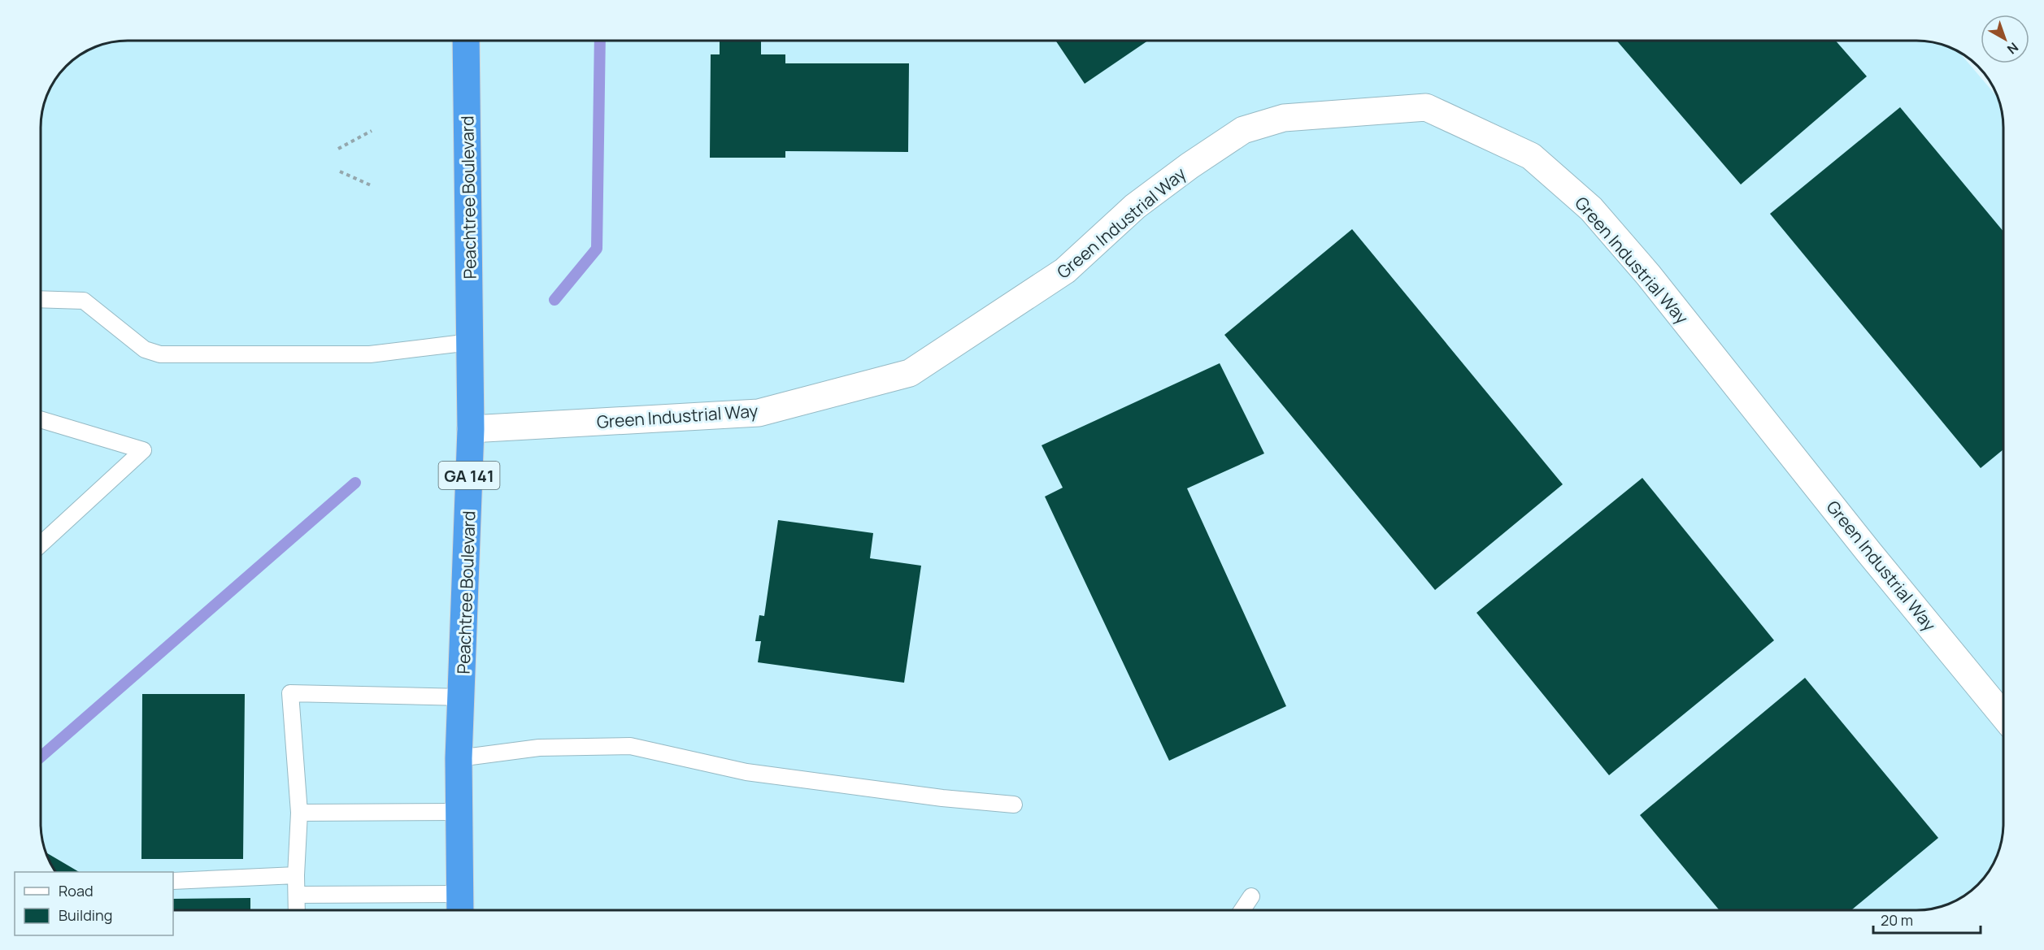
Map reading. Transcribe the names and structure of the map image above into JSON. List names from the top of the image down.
{
  "streets": {
    "highway": ["Peachtree Boulevard", "GA 141"],
    "street": ["Green Industrial Way"]
  },
  "crossings": [
    ["Peachtree Boulevard", "Green Industrial Way"]
  ],
  "legend": ["Road", "Building"],
  "scale_bar": "20 m",
  "north": "bottom right"
}
